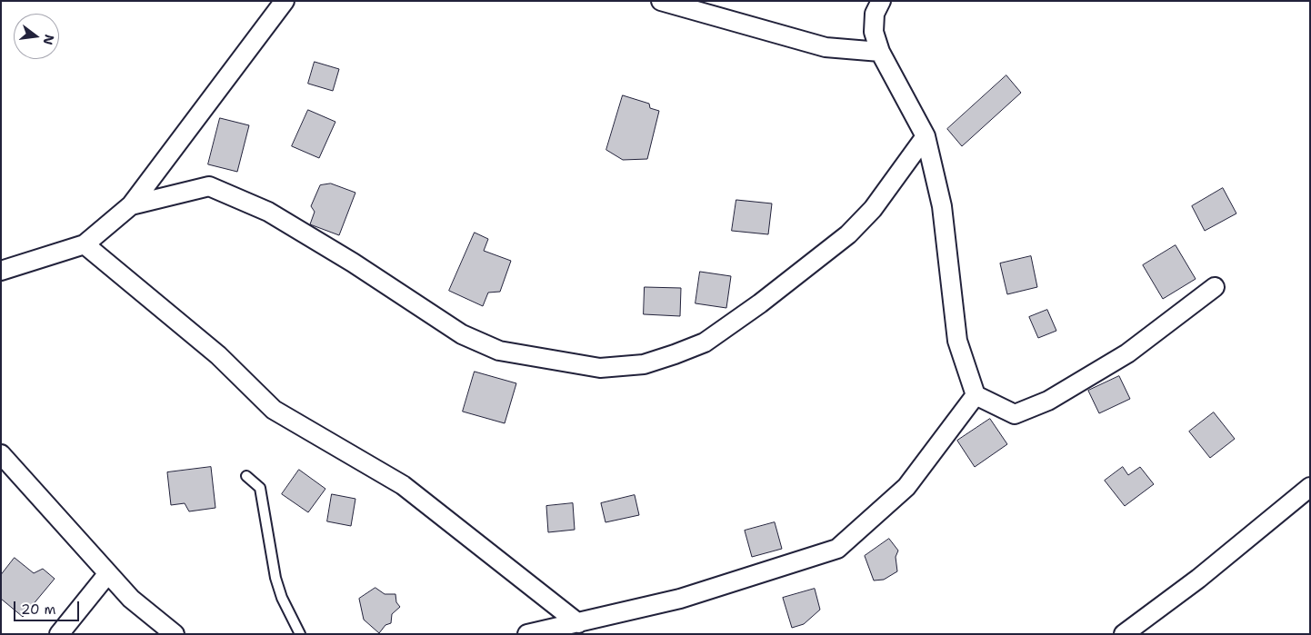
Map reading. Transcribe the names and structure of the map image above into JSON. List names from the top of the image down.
{
  "scale_bar": "20 m",
  "north": "right"
}
